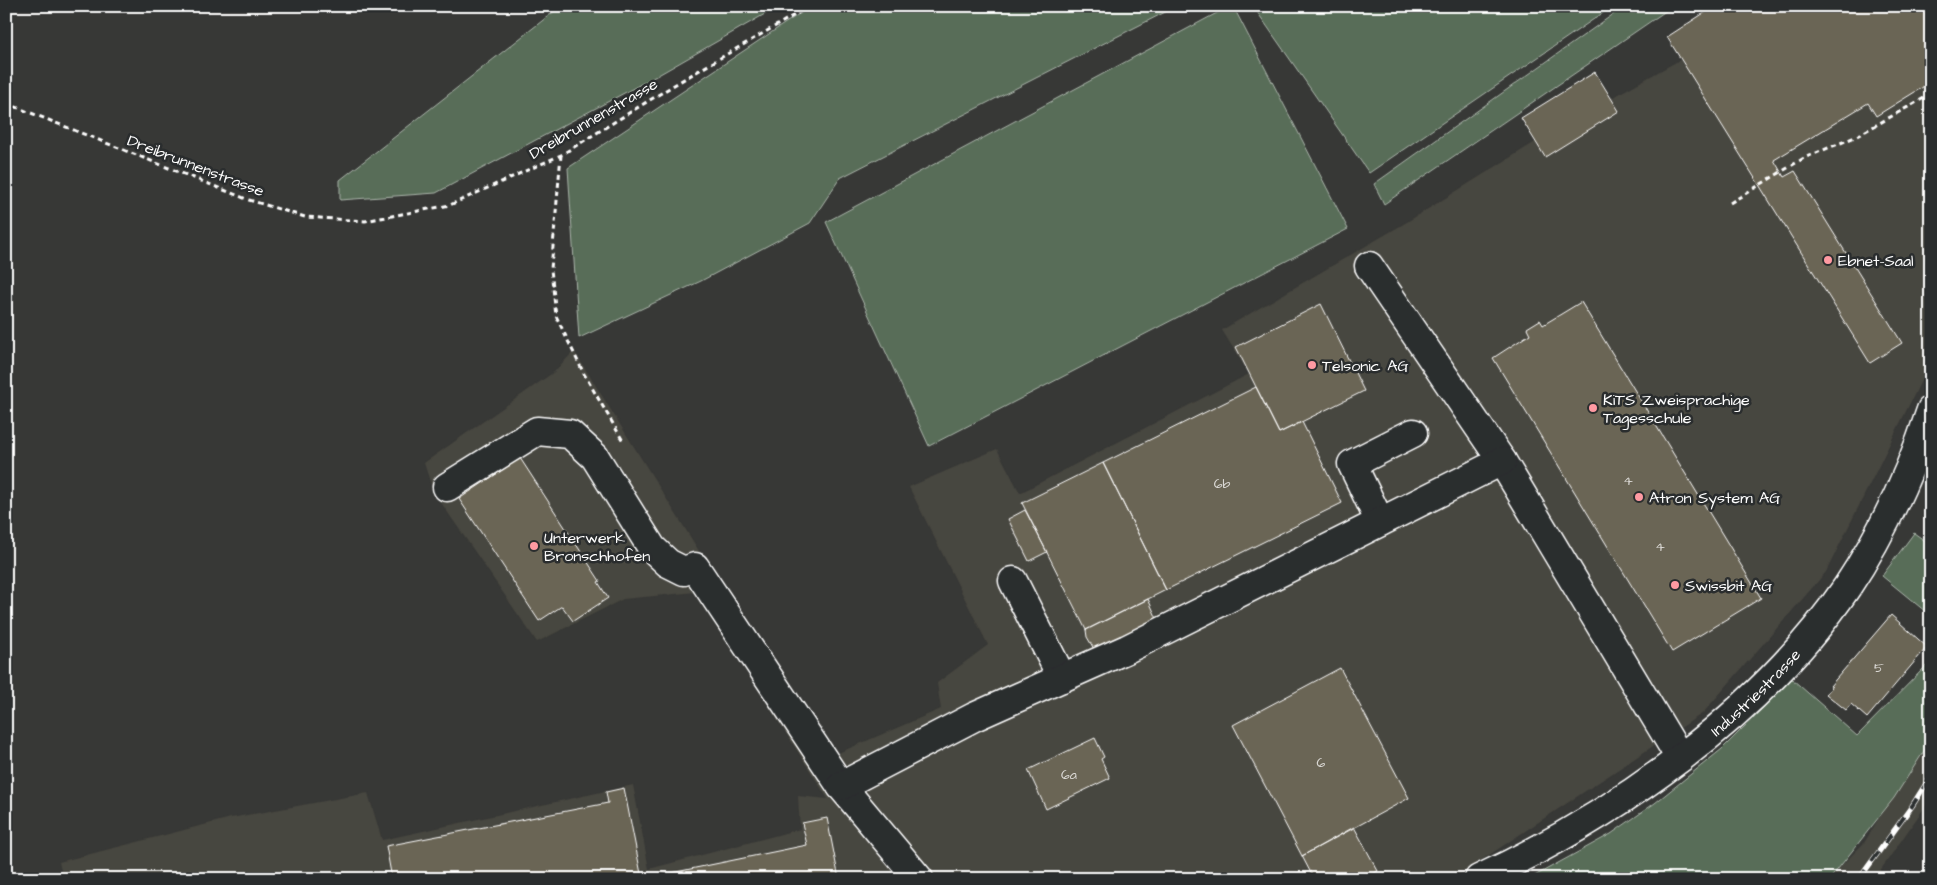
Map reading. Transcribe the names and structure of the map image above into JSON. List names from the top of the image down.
{
  "streets": {
    "street": ["Industriestrasse"],
    "path": ["Dreibrunnenstrasse"]
  },
  "places": [
    "Ebnet-Saal",
    "Telsonic AG",
    "KiTS Zweisprachige Tagesschule",
    "Atron System AG",
    "Unterwerk Bronschhofen",
    "Swissbit AG"
  ],
  "house_numbers": [
    "4",
    "6b",
    "4",
    "5",
    "6",
    "6a"
  ]
}
